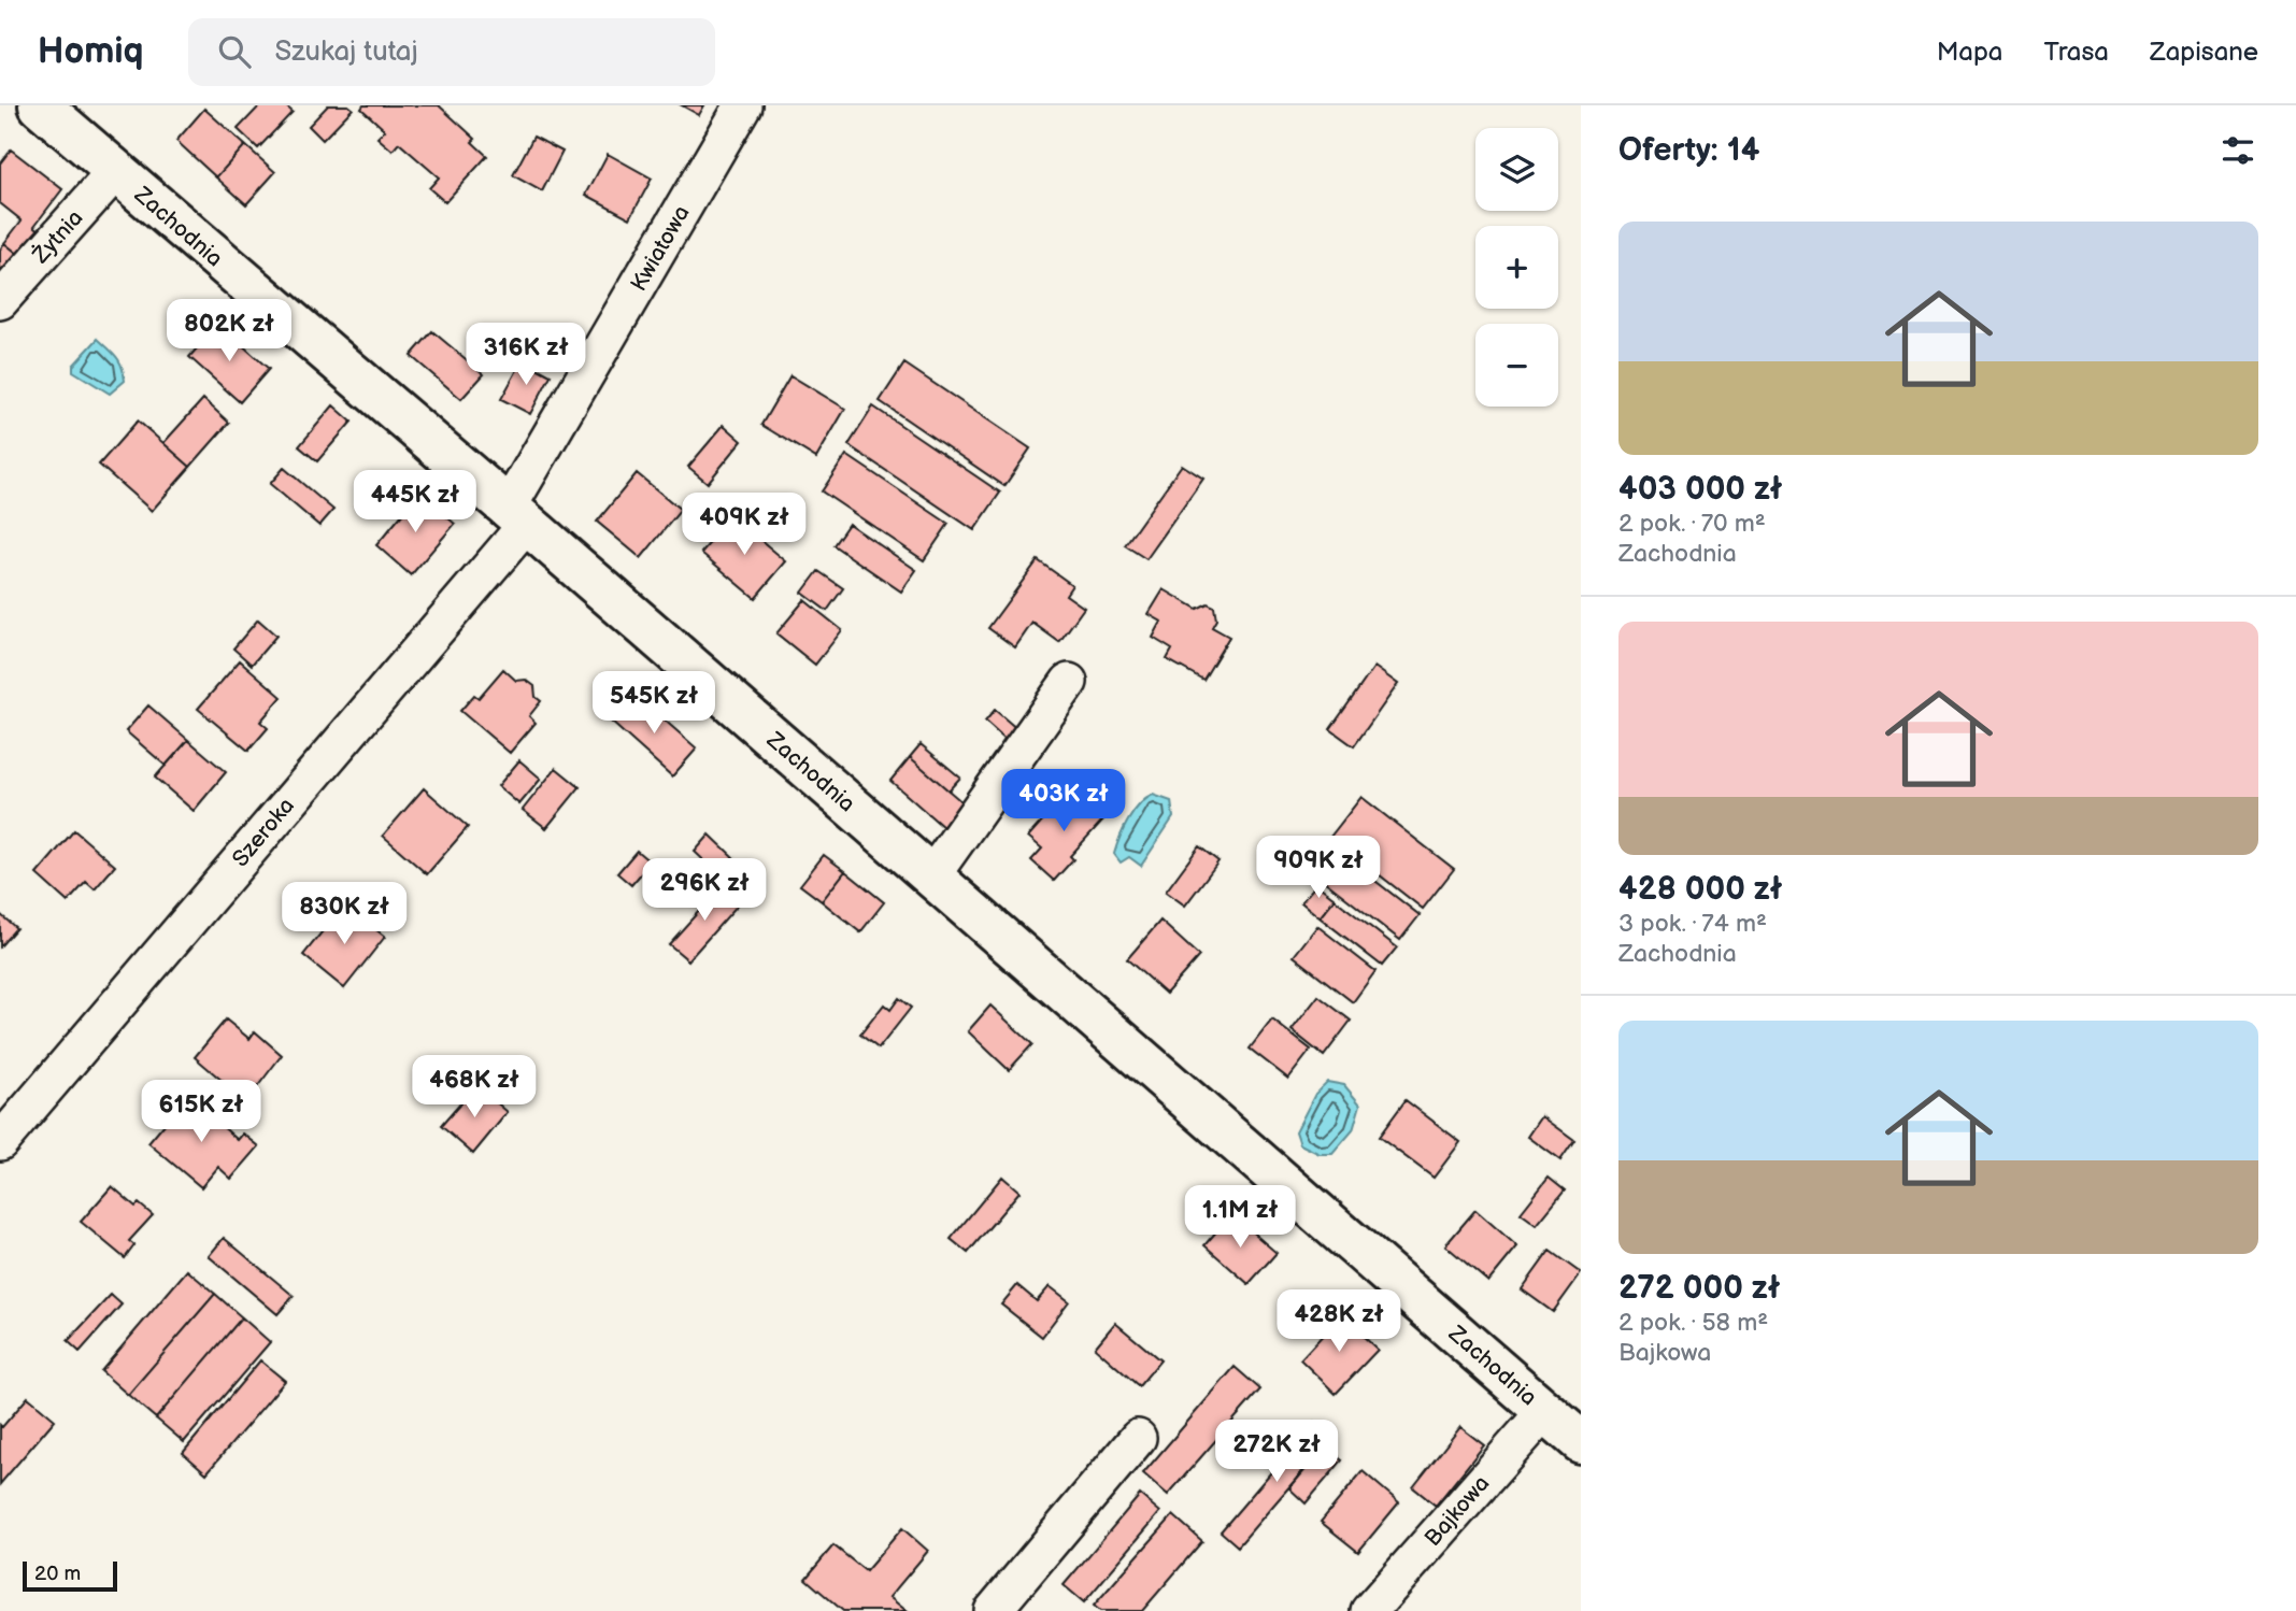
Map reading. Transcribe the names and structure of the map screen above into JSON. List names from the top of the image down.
{
  "streets": {
    "street": [
      "Zachodnia",
      "Żytnia",
      "Kwiatowa",
      "Szeroka",
      "Bajkowa"
    ]
  },
  "crossings": [
    ["Zachodnia", "Żytnia"],
    ["Zachodnia", "Kwiatowa"],
    ["Zachodnia", "Szeroka"],
    ["Zachodnia", "Bajkowa"],
    ["Kwiatowa", "Szeroka"]
  ],
  "scale_bar": "20 m",
  "page": {
    "header": "Homiq",
    "search": "Szukaj tutaj",
    "nav": ["Mapa", "Trasa", "Zapisane"],
    "heading": "Oferty: 14",
    "map_buttons": ["+", "−"],
    "list": [
      {
        "name": "403 000 zł",
        "note": "2 pok. · 70 m² · Zachodnia"
      },
      {
        "name": "428 000 zł",
        "note": "3 pok. · 74 m² · Zachodnia"
      },
      {
        "name": "272 000 zł",
        "note": "2 pok. · 58 m² · Bajkowa"
      }
    ],
    "price": [
      "802K zł",
      "316K zł",
      "445K zł",
      "409K zł",
      "545K zł",
      "403K zł",
      "909K zł",
      "296K zł",
      "830K zł",
      "468K zł",
      "615K zł",
      "1.1M zł",
      "428K zł",
      "272K zł"
    ],
    "scale": "20 m"
  }
}
